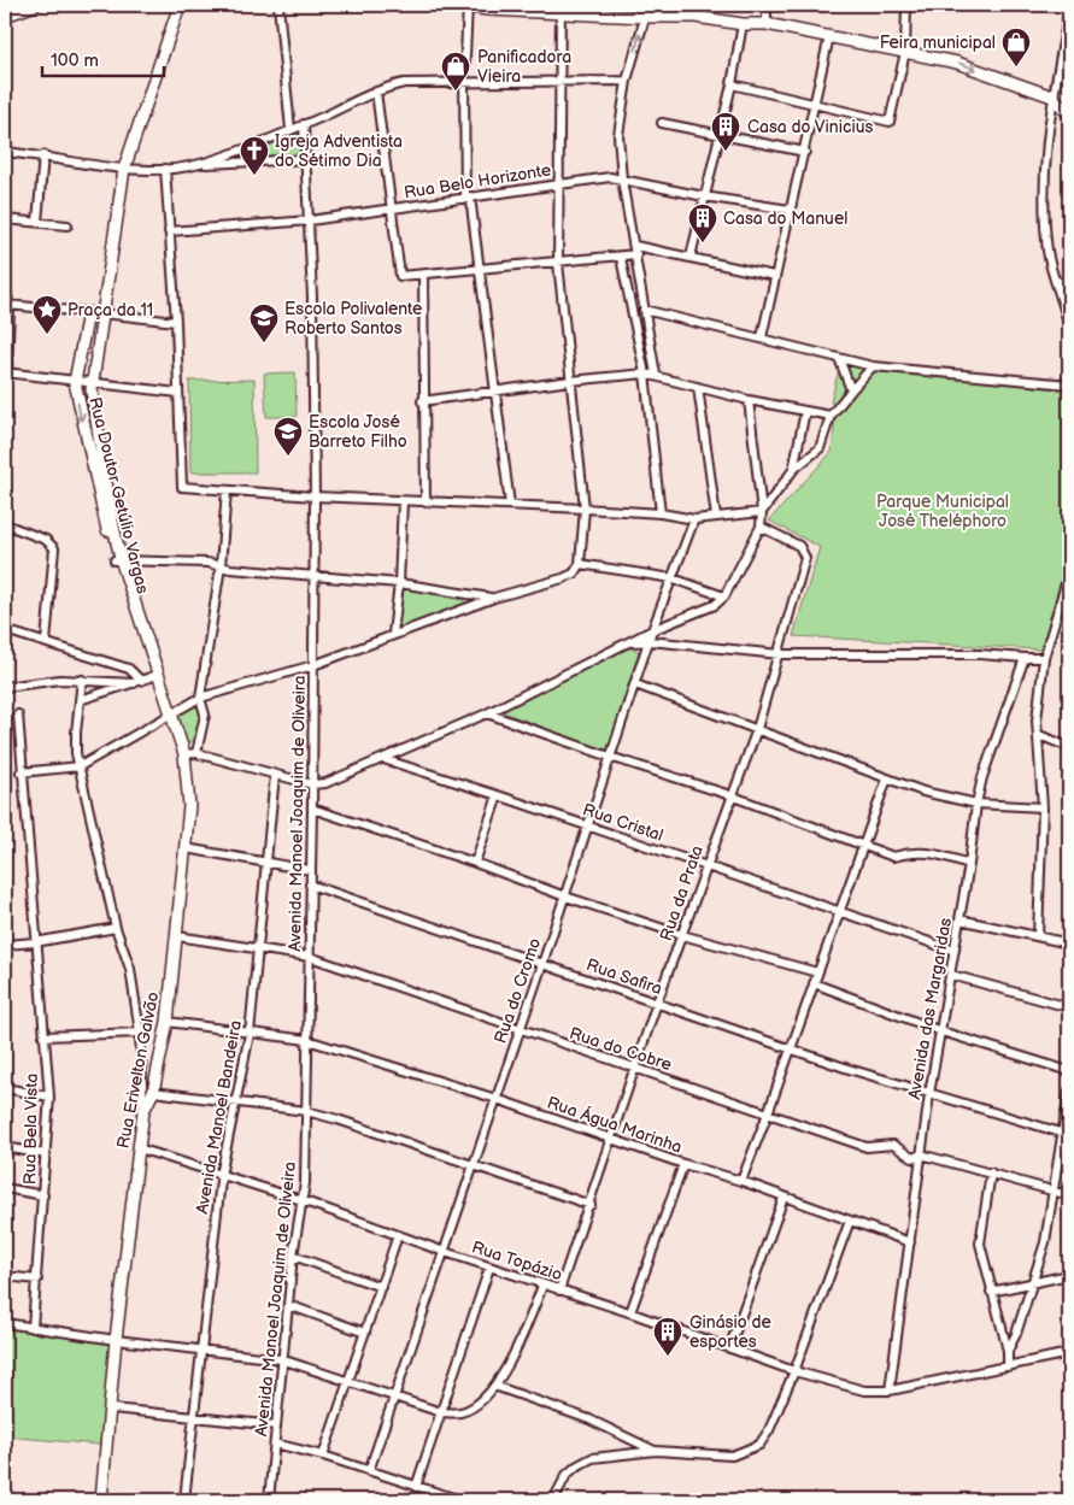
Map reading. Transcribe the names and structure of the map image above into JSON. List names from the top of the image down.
{
  "streets": {
    "main road": ["Rua Doutor Getúlio Vargas", "Rua Erivelton Galvão"],
    "street": [
      "Rua Belo Horizonte",
      "Avenida Manoel Joaquim de Oliveira",
      "Rua Cristal",
      "Rua da Prata",
      "Rua Safira",
      "Rua do Cromo",
      "Avenida das Margaridas",
      "Rua do Cobre",
      "Avenida Manoel Bandeira",
      "Rua Água Marinha",
      "Rua Bela Vista",
      "Rua Topázio"
    ]
  },
  "crossings": [
    ["Rua Belo Horizonte", "Avenida Manoel Joaquim de Oliveira"],
    ["Rua Doutor Getúlio Vargas", "Rua Erivelton Galvão"],
    ["Avenida Manoel Joaquim de Oliveira", "Rua Safira"],
    ["Avenida Manoel Joaquim de Oliveira", "Rua do Cobre"],
    ["Avenida Manoel Joaquim de Oliveira", "Rua Água Marinha"],
    ["Avenida Manoel Joaquim de Oliveira", "Rua Topázio"],
    ["Rua Cristal", "Rua da Prata"],
    ["Rua Cristal", "Rua do Cromo"],
    ["Rua Cristal", "Avenida das Margaridas"],
    ["Rua da Prata", "Rua Safira"],
    ["Rua da Prata", "Rua do Cobre"],
    ["Rua da Prata", "Rua Água Marinha"],
    ["Rua da Prata", "Rua Topázio"],
    ["Rua Safira", "Rua do Cromo"],
    ["Rua Safira", "Avenida das Margaridas"],
    ["Rua do Cromo", "Rua do Cobre"],
    ["Rua do Cromo", "Rua Água Marinha"],
    ["Rua do Cromo", "Rua Topázio"],
    ["Avenida das Margaridas", "Rua do Cobre"],
    ["Avenida das Margaridas", "Rua Água Marinha"],
    ["Avenida das Margaridas", "Rua Topázio"],
    ["Rua do Cobre", "Rua Erivelton Galvão"],
    ["Rua do Cobre", "Avenida Manoel Bandeira"],
    ["Rua Erivelton Galvão", "Rua Água Marinha"],
    ["Rua Erivelton Galvão", "Rua Topázio"],
    ["Avenida Manoel Bandeira", "Rua Água Marinha"],
    ["Avenida Manoel Bandeira", "Rua Topázio"]
  ],
  "parks": ["Parque Municipal José Theléphoro"],
  "places": {
    "shop": ["Feira municipal", "Panificadora Vieira"],
    "building": ["Casa do Vinicius", "Casa do Manuel", "Ginásio de esportes"],
    "church": ["Igreja Adventista do Sétimo Dia"],
    "place": ["Praça da 11"],
    "school or university": ["Escola Polivalente Roberto Santos", "Escola José Barreto Filho"]
  },
  "scale_bar": "100 m"
}
